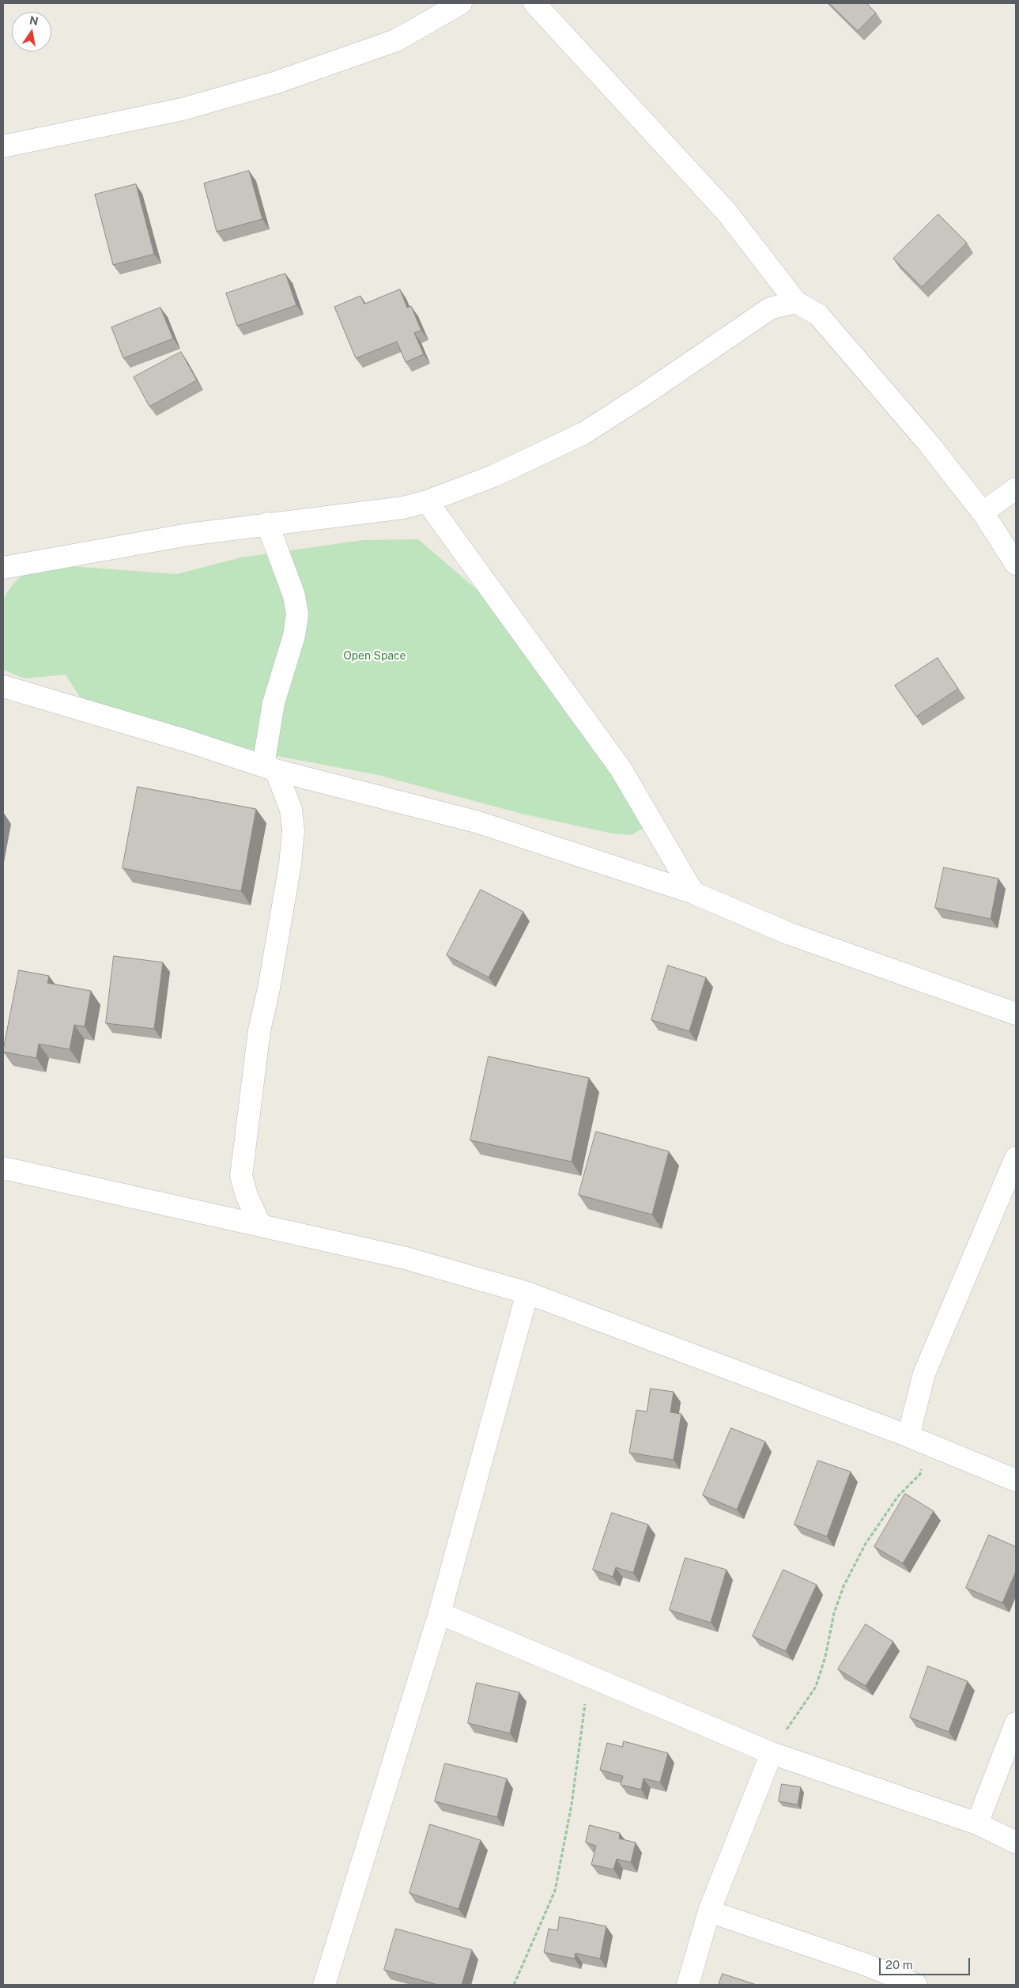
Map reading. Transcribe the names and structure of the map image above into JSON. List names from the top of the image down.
{
  "parks": ["Open Space"],
  "scale_bar": "20 m",
  "north": "top"
}
